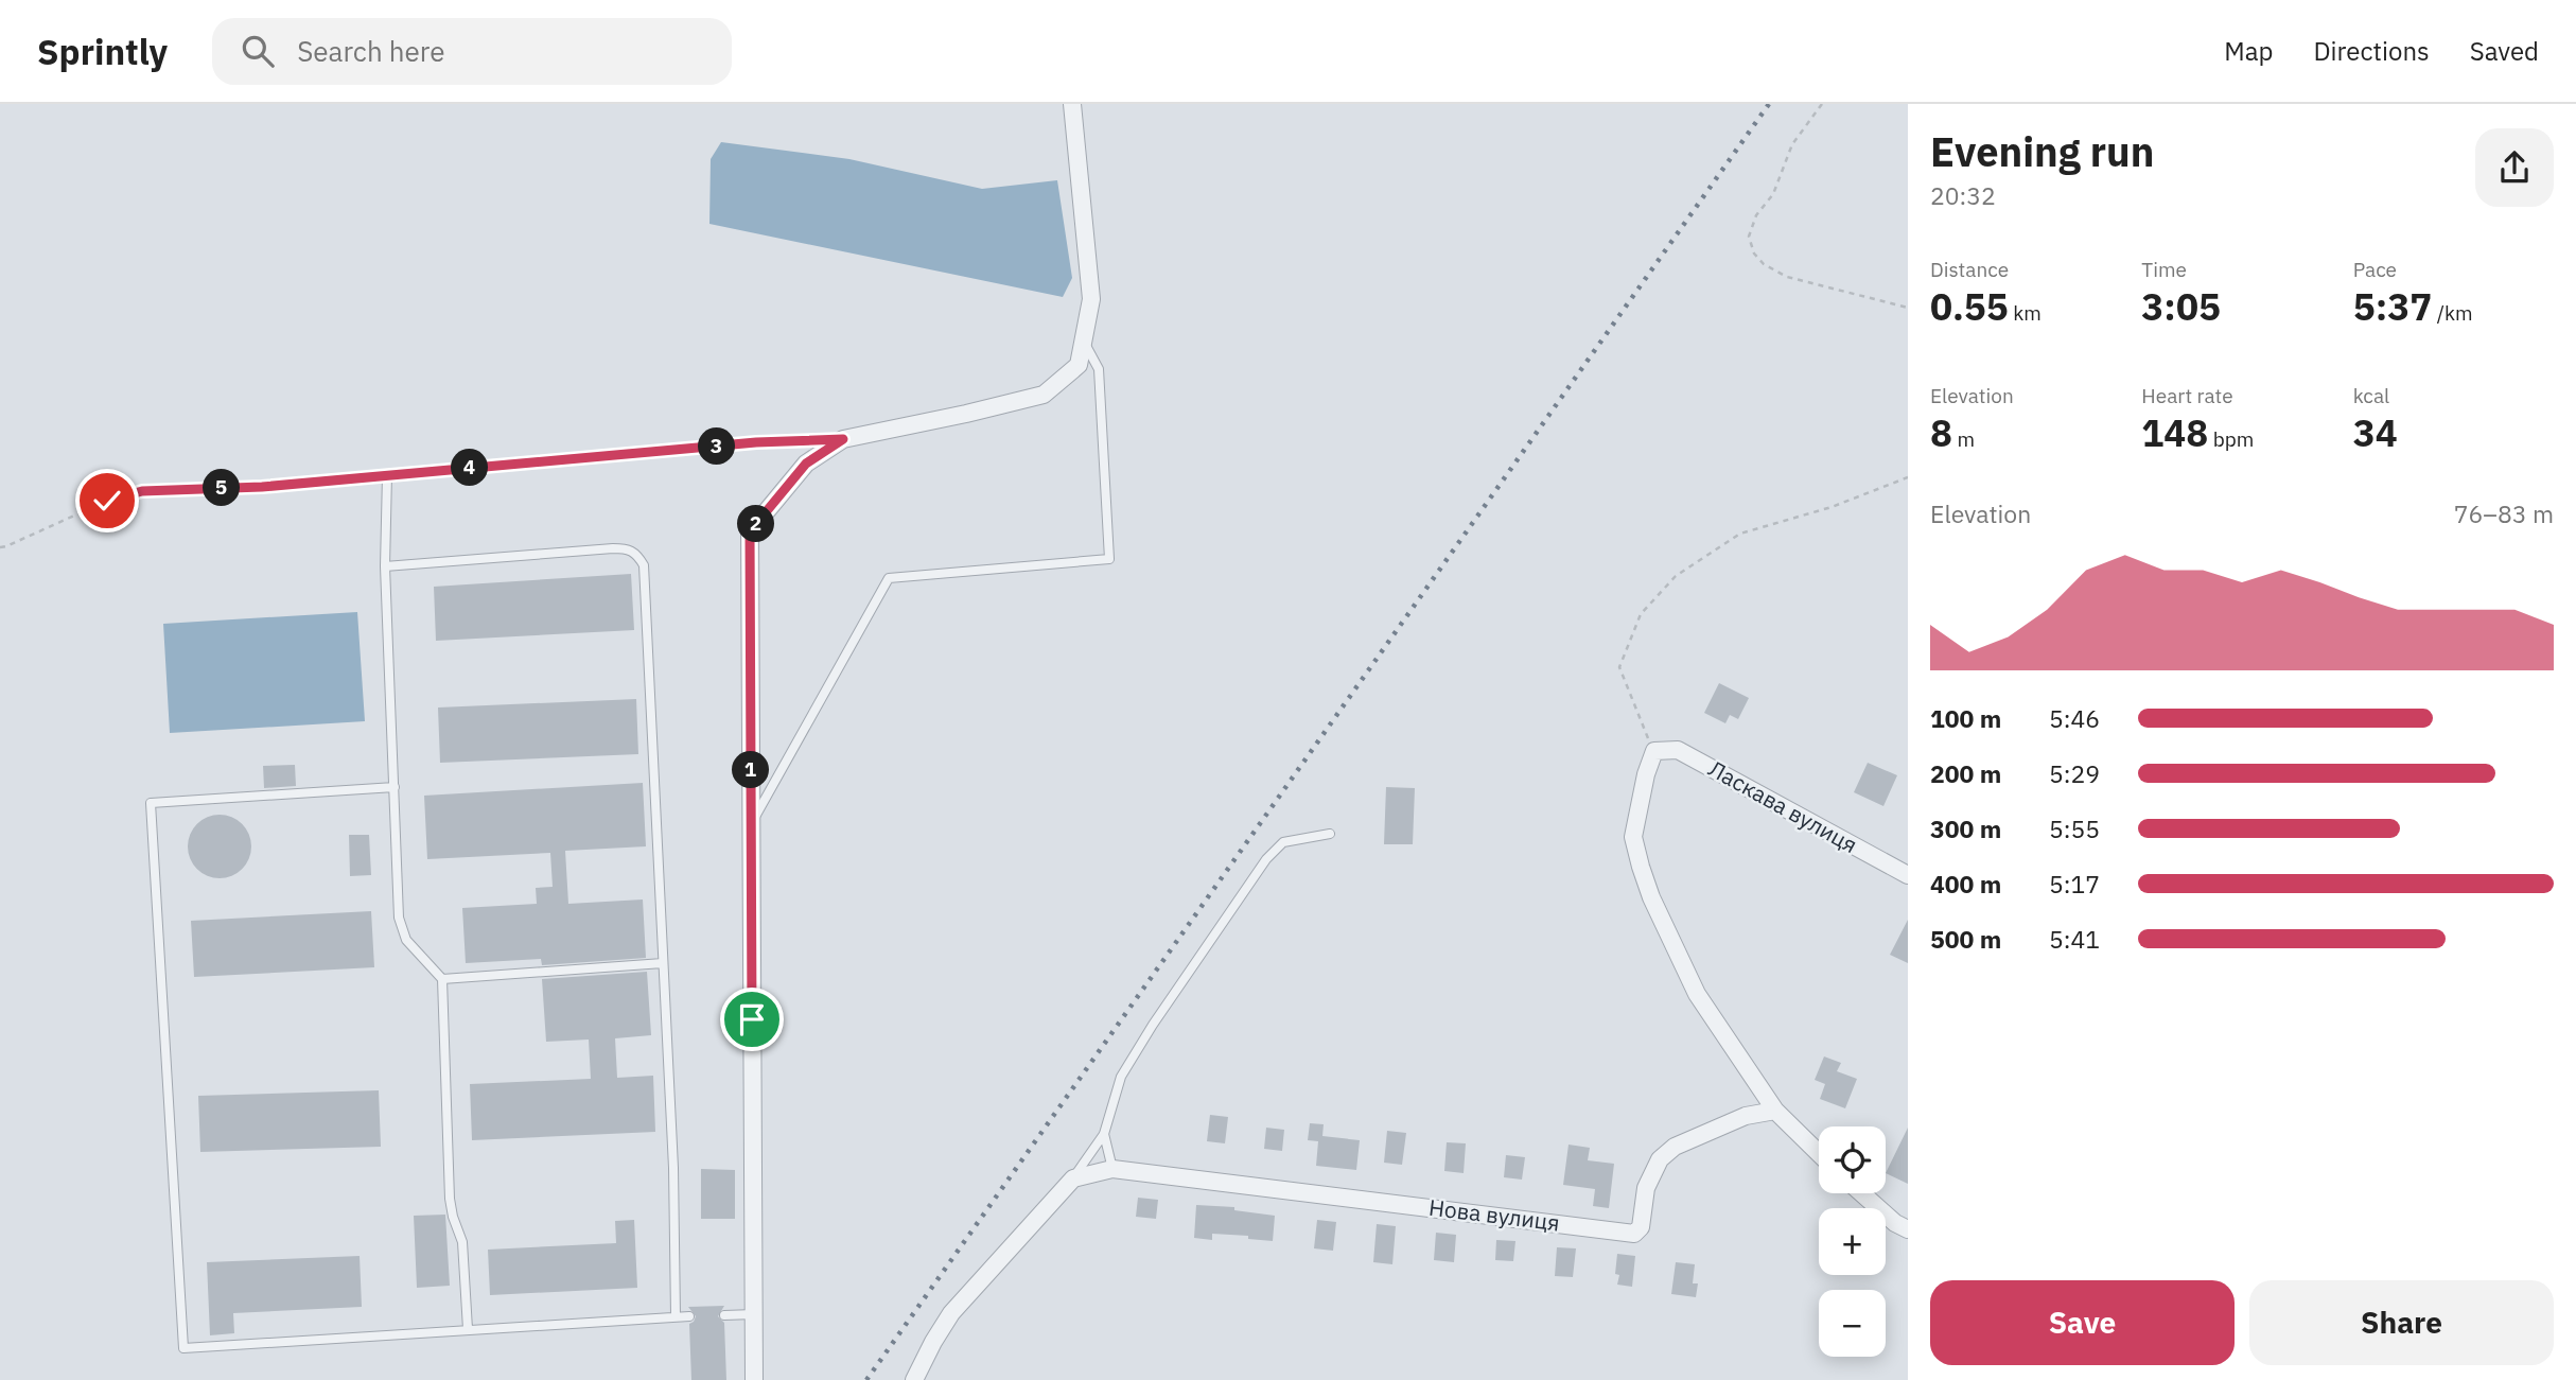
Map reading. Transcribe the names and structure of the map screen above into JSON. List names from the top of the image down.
{
  "streets": {
    "street": ["Ласкава вулиця", "Нова вулиця"]
  },
  "page": {
    "header": "Sprintly",
    "search": "Search here",
    "nav": ["Map", "Directions", "Saved"],
    "heading": ["Evening run", "20:32"],
    "stats": [
      ["Distance", "0.55 km"],
      ["Time", "3:05"],
      ["Pace", "5:37 /km"],
      ["Elevation", "8 m"],
      ["Heart rate", "148 bpm"],
      ["kcal", "34"]
    ],
    "pins": [
      "3",
      "4",
      "5",
      "2",
      "1"
    ],
    "chart": ["Elevation", "76–83 m"],
    "list": [
      {
        "name": "100 m",
        "note": "5:46"
      },
      {
        "name": "200 m",
        "note": "5:29"
      },
      {
        "name": "300 m",
        "note": "5:55"
      },
      {
        "name": "400 m",
        "note": "5:17"
      },
      {
        "name": "500 m",
        "note": "5:41"
      }
    ],
    "map_buttons": ["+", "−"],
    "buttons": ["Save", "Share"]
  }
}
